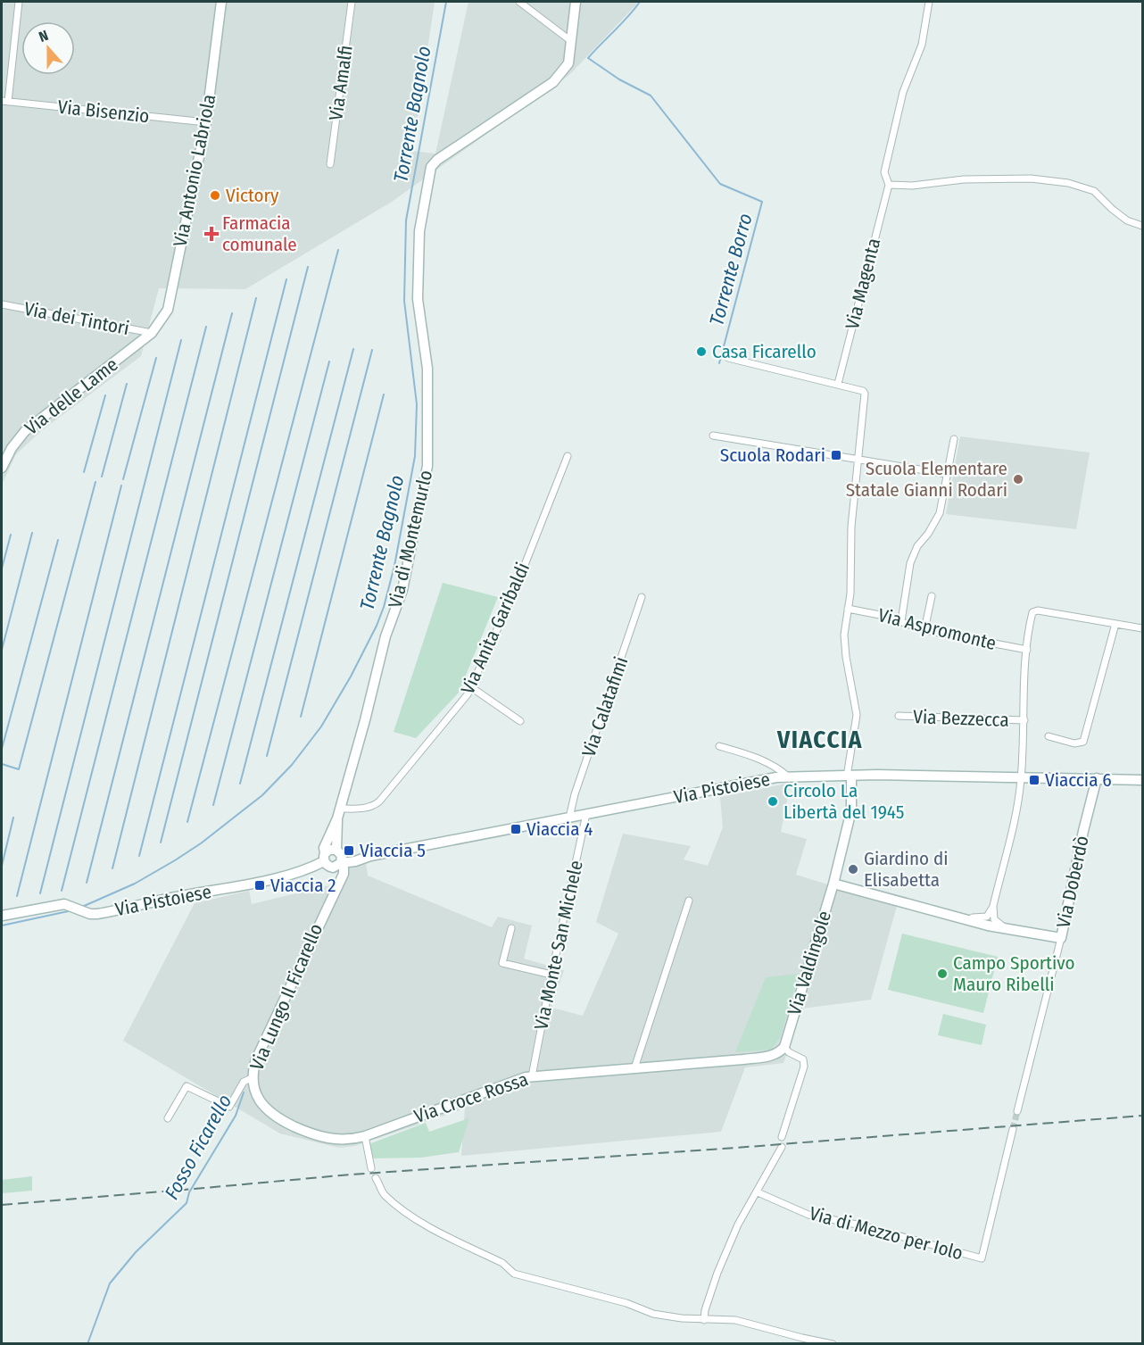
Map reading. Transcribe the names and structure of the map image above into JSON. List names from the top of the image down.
{
  "streets": {
    "street": [
      "Via Amalfi",
      "Via Bisenzio",
      "Via Antonio Labriola",
      "Via Magenta",
      "Via dei Tintori",
      "Via delle Lame",
      "Via di Montemurlo",
      "Via Anita Garibaldi",
      "Via Aspromonte",
      "Via Calatafimi",
      "Via Bezzecca",
      "Via Pistoiese",
      "Via Doberdò",
      "Via Monte San Michele",
      "Via Valdingole",
      "Via Lungo Il Ficarello",
      "Via Croce Rossa",
      "Via di Mezzo per Iolo"
    ]
  },
  "crossings": [
    ["Via Bisenzio", "Via Antonio Labriola"],
    ["Via Antonio Labriola", "Via dei Tintori"],
    ["Via Antonio Labriola", "Via delle Lame"],
    ["Via dei Tintori", "Via delle Lame"],
    ["Via di Montemurlo", "Via Anita Garibaldi"],
    ["Via di Montemurlo", "Via Pistoiese"],
    ["Via di Montemurlo", "Via Lungo Il Ficarello"],
    ["Via Calatafimi", "Via Pistoiese"],
    ["Via Pistoiese", "Via Doberdò"],
    ["Via Pistoiese", "Via Monte San Michele"],
    ["Via Pistoiese", "Via Valdingole"],
    ["Via Pistoiese", "Via Lungo Il Ficarello"],
    ["Via Monte San Michele", "Via Croce Rossa"],
    ["Via Valdingole", "Via Croce Rossa"],
    ["Via Lungo Il Ficarello", "Via Croce Rossa"]
  ],
  "districts": ["VIACCIA"],
  "water": ["Torrente Bagnolo", "Torrente Borro", "Fosso Ficarello"],
  "places": {
    "other": [
      "Victory",
      "Casa Ficarello",
      "Scuola Elementare Statale Gianni Rodari",
      "Circolo La Libertà del 1945",
      "Giardino di Elisabetta",
      "Campo Sportivo Mauro Ribelli"
    ],
    "health": ["Farmacia comunale"],
    "transit": [
      "Scuola Rodari",
      "Viaccia 6",
      "Viaccia 4",
      "Viaccia 5",
      "Viaccia 2"
    ]
  },
  "north": "top"
}
